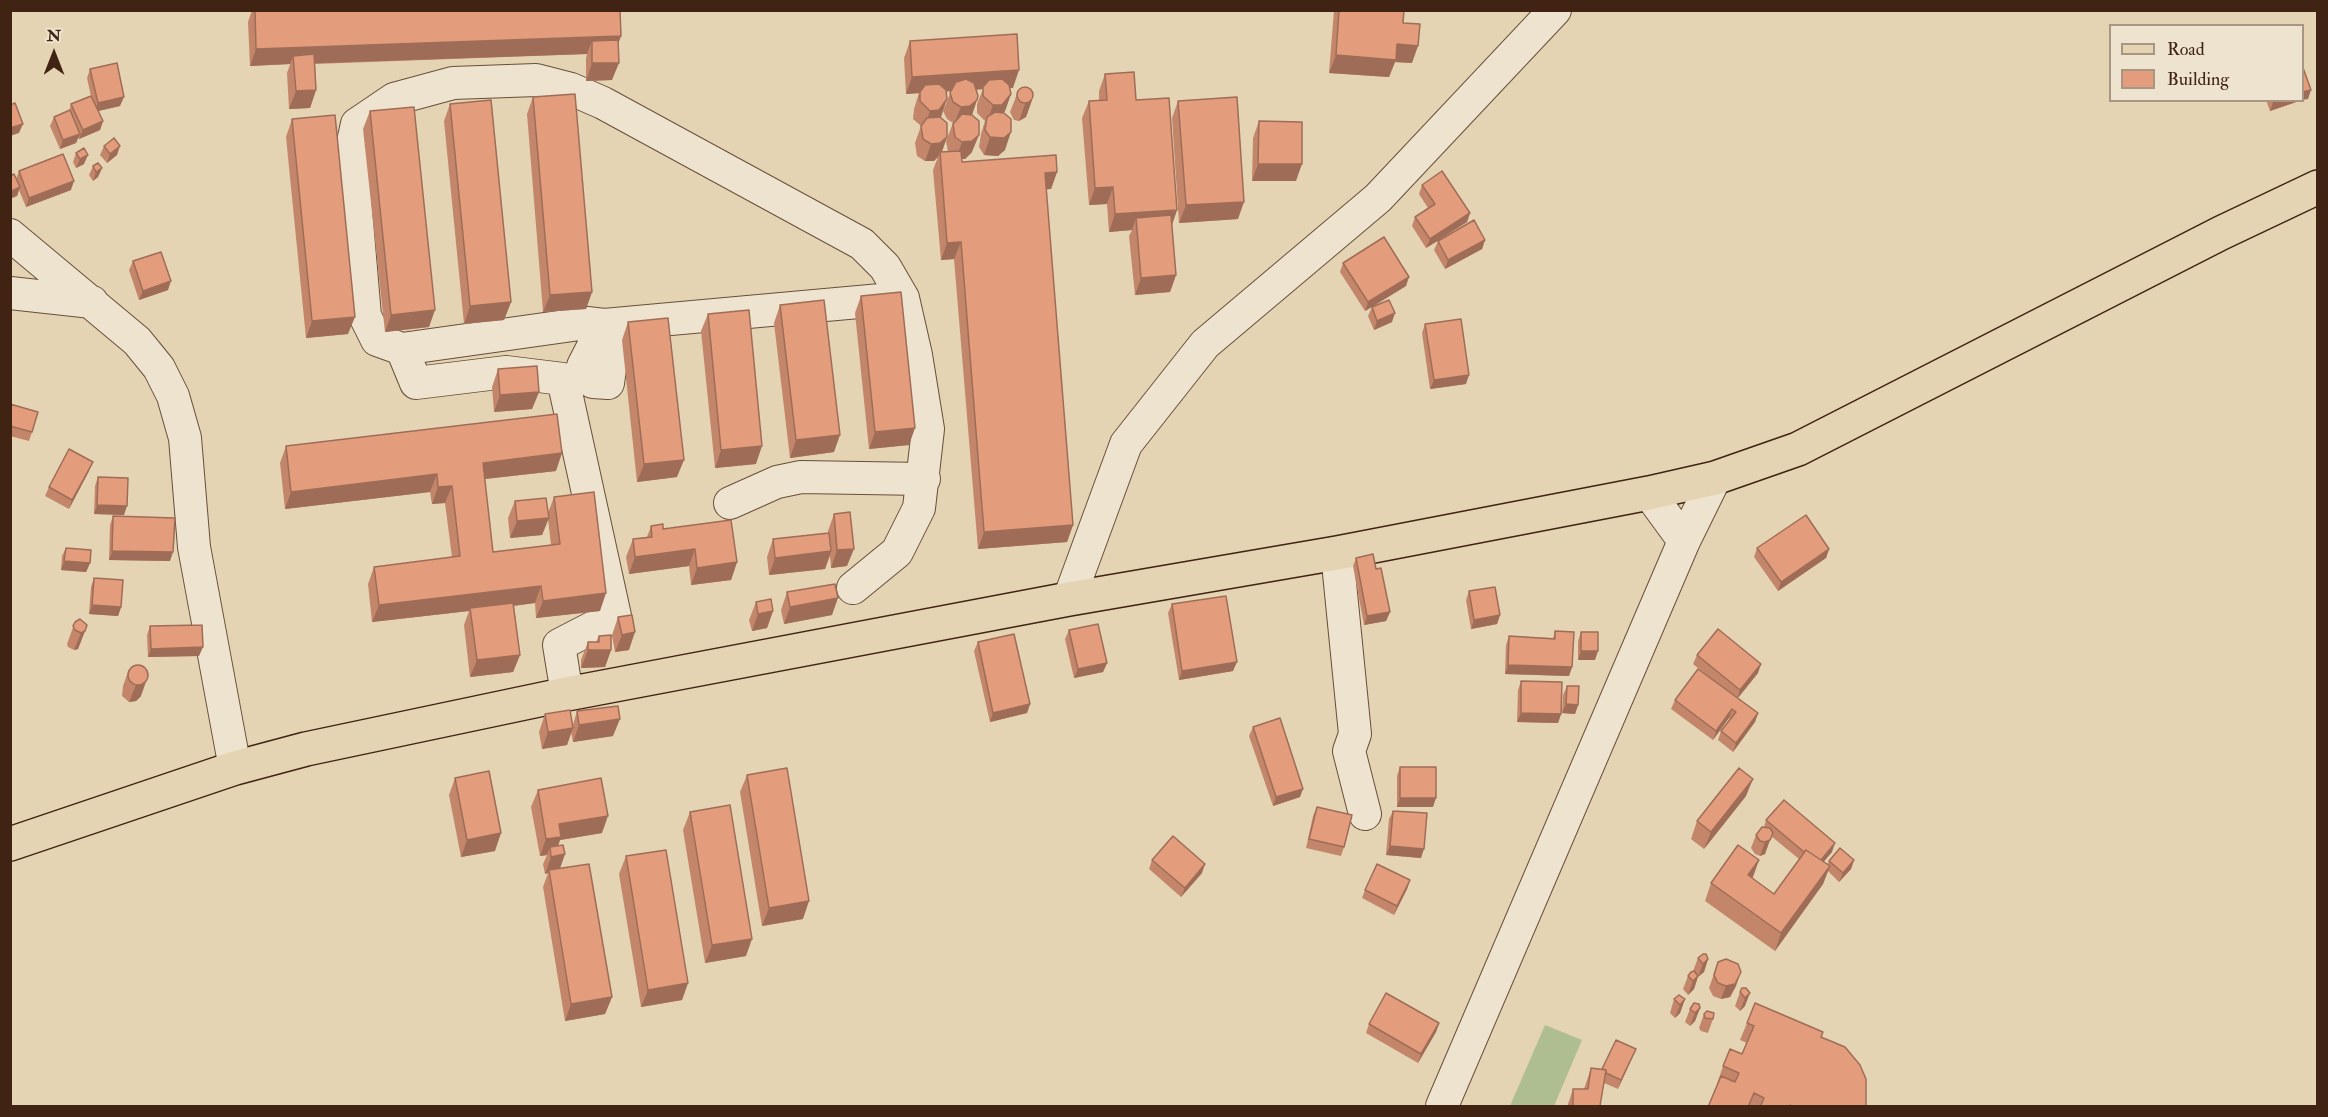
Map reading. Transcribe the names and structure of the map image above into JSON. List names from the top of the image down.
{
  "legend": ["Road", "Building"],
  "north": "top"
}
